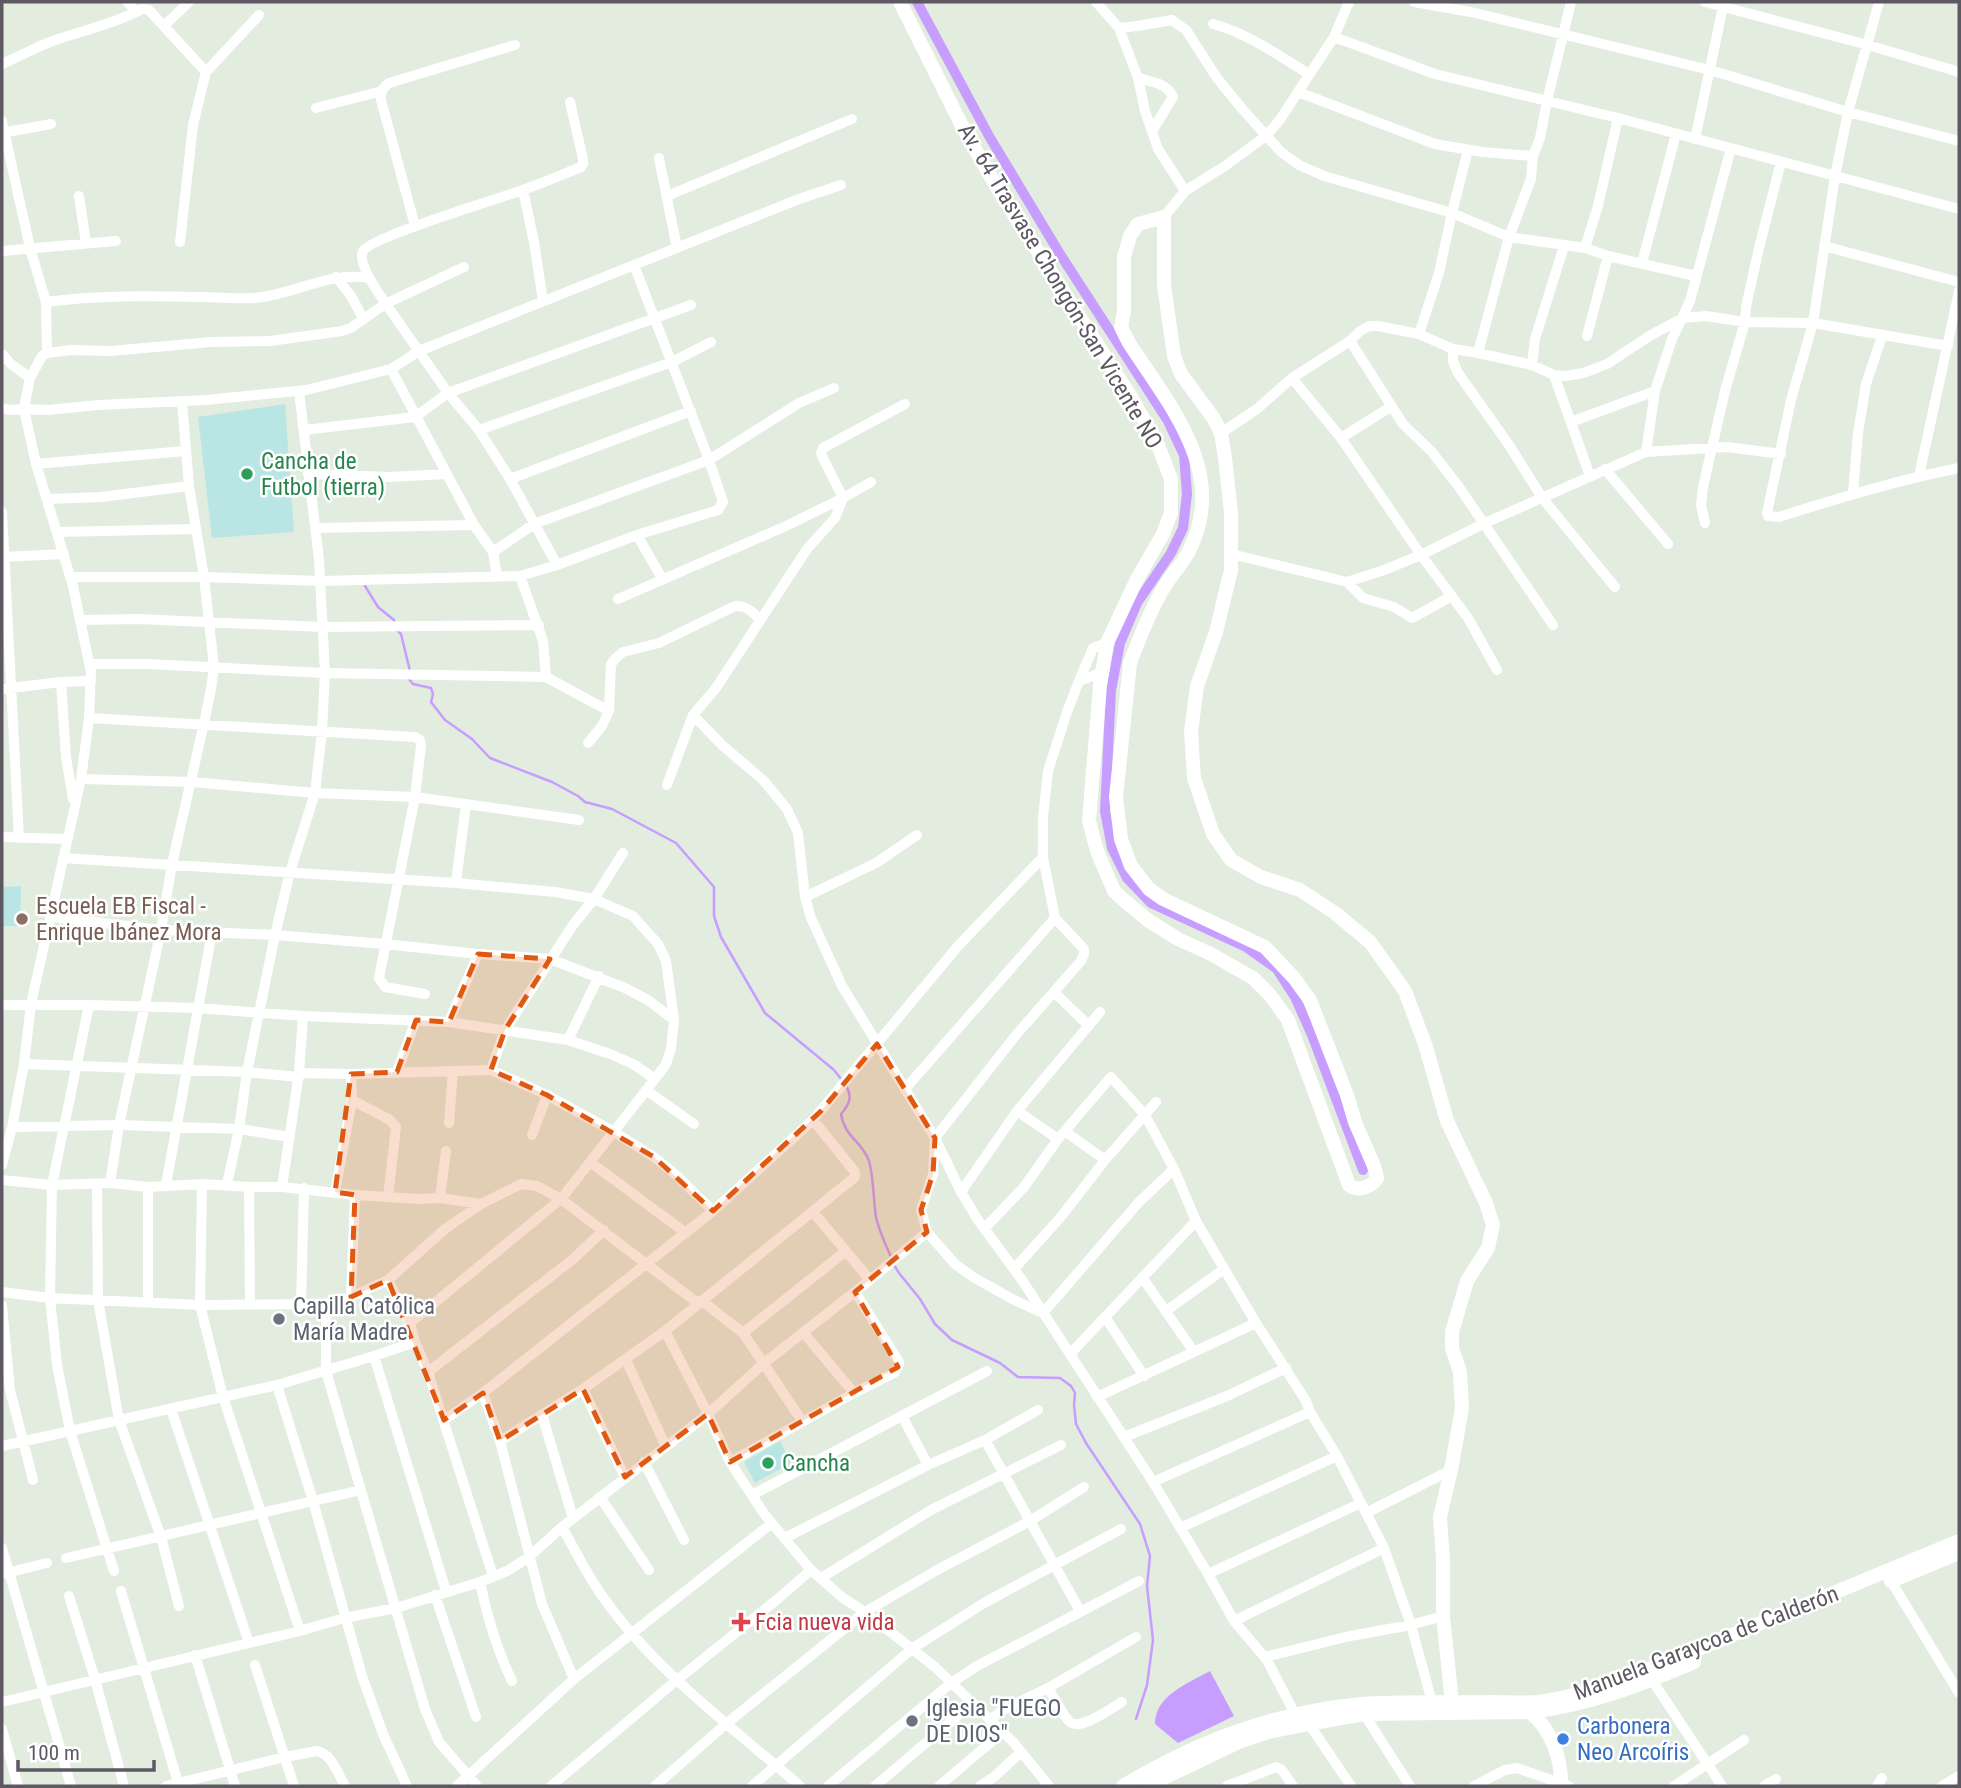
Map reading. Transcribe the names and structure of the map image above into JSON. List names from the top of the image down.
{
  "streets": {
    "street": ["Av. 64 Trasvase Chongón-San Vicente NO", "Manuela Garaycoa de Calderón"]
  },
  "places": {
    "other": [
      "Cancha de Futbol (tierra)",
      "Escuela EB Fiscal - Enrique Ibánez Mora",
      "Capilla Católica María Madre",
      "Cancha",
      "Iglesia \"FUEGO DE DIOS\"",
      "Carbonera Neo Arcoíris"
    ],
    "health": ["Fcia nueva vida"]
  },
  "scale_bar": "100 m"
}
